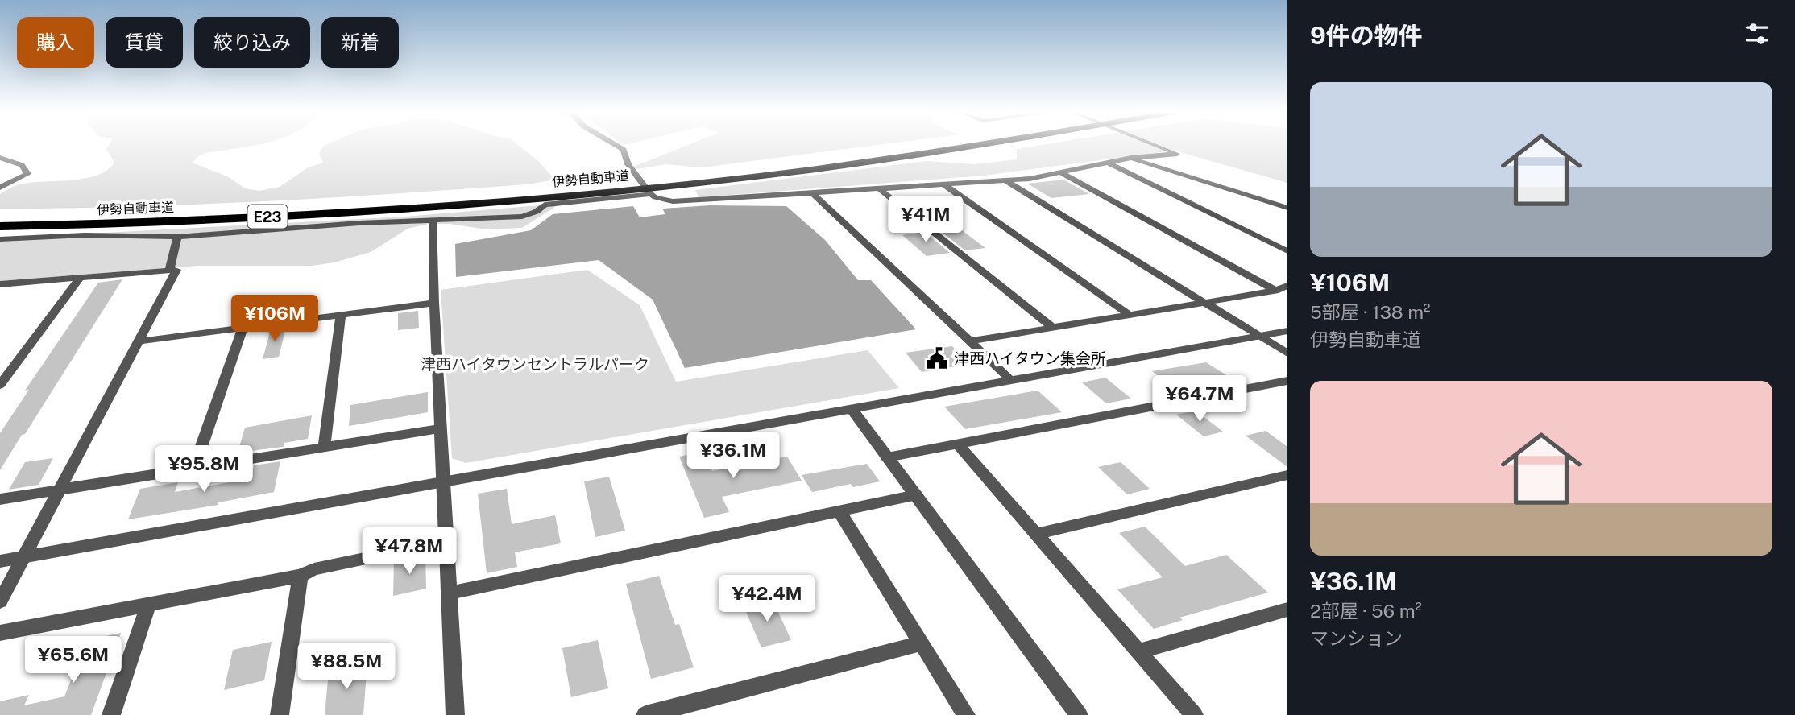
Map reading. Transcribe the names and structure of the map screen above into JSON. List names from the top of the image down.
{
  "streets": {
    "highway": ["伊勢自動車道", "E23"]
  },
  "parks": ["津西ハイタウンセントラルパーク"],
  "places": {
    "public building": ["津西ハイタウン集会所"]
  },
  "page": {
    "heading": "9件の物件",
    "chip": [
      "購入",
      "賃貸",
      "絞り込み",
      "新着"
    ],
    "list": [
      {
        "name": "¥106M",
        "note": "5部屋 · 138 m² · 伊勢自動車道"
      },
      {
        "name": "¥36.1M",
        "note": "2部屋 · 56 m² · マンション"
      }
    ],
    "price": [
      "¥41M",
      "¥106M",
      "¥64.7M",
      "¥36.1M",
      "¥95.8M",
      "¥47.8M",
      "¥42.4M",
      "¥65.6M",
      "¥88.5M"
    ]
  }
}
